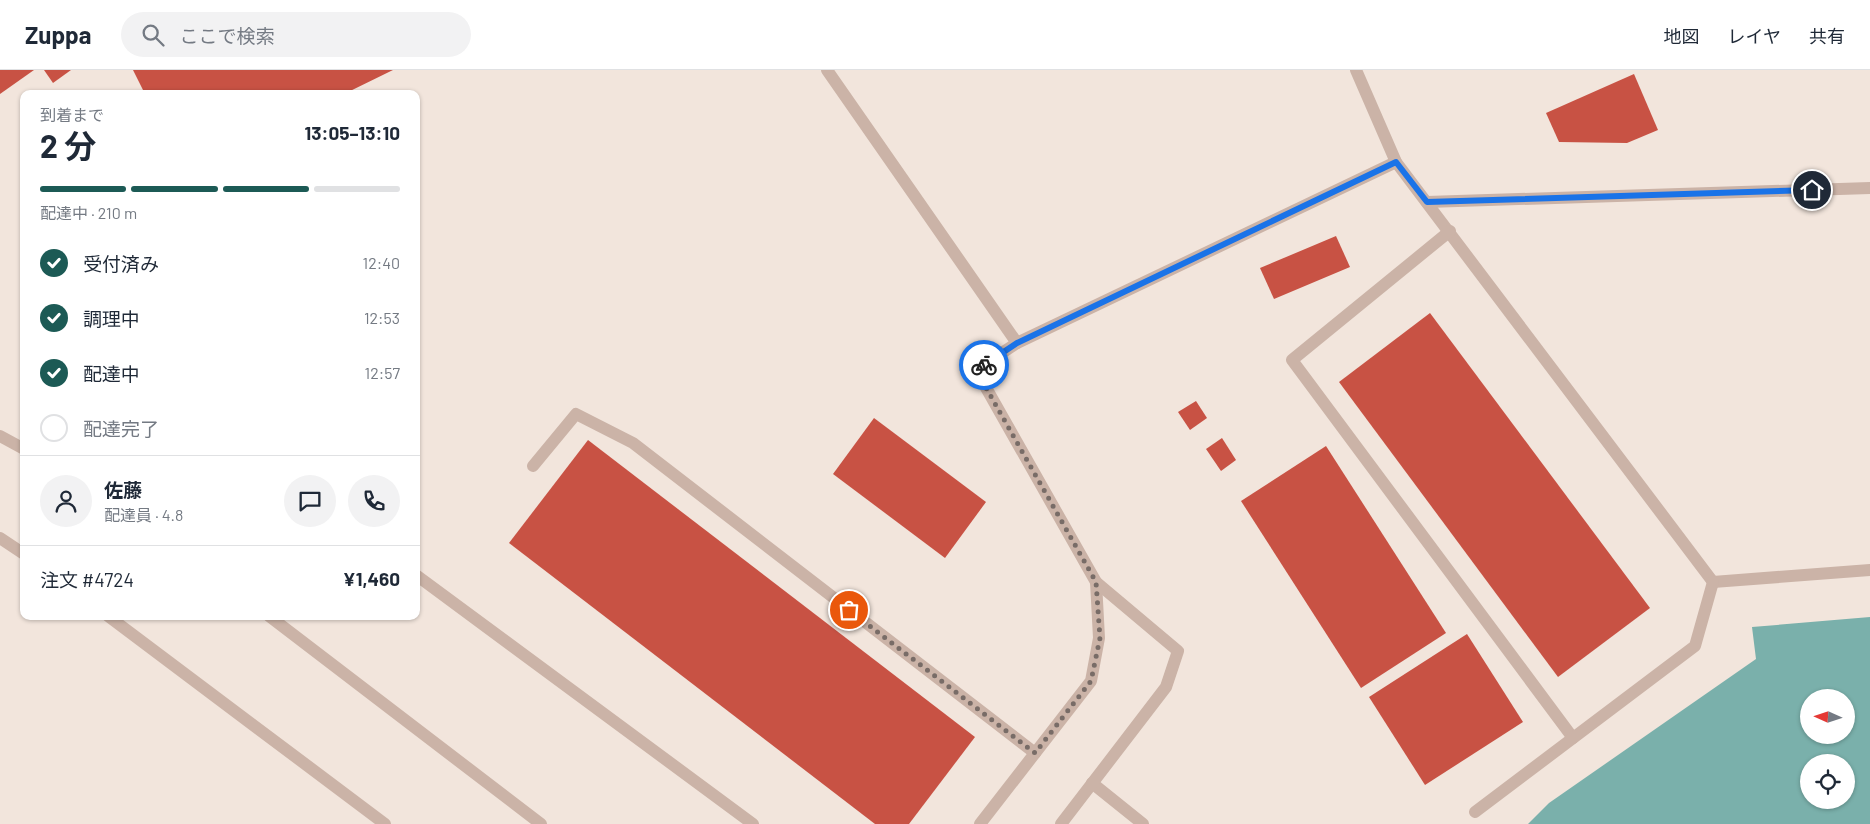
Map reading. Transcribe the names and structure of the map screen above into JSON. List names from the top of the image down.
{
  "north": "left",
  "page": {
    "header": "Zuppa",
    "search": "ここで検索",
    "nav": ["地図", "レイヤ", "共有"],
    "heading": ["2 分", "到着まで", "13:05–13:10"],
    "panel": [
      "佐藤",
      "配達員 · 4.8",
      "注文 #4724",
      "¥1,460"
    ],
    "bar": "配達中 · 210 m",
    "list": [
      ["受付済み", "12:40"],
      ["調理中", "12:53"],
      ["配達中", "12:57"],
      "配達完了"
    ]
  }
}
